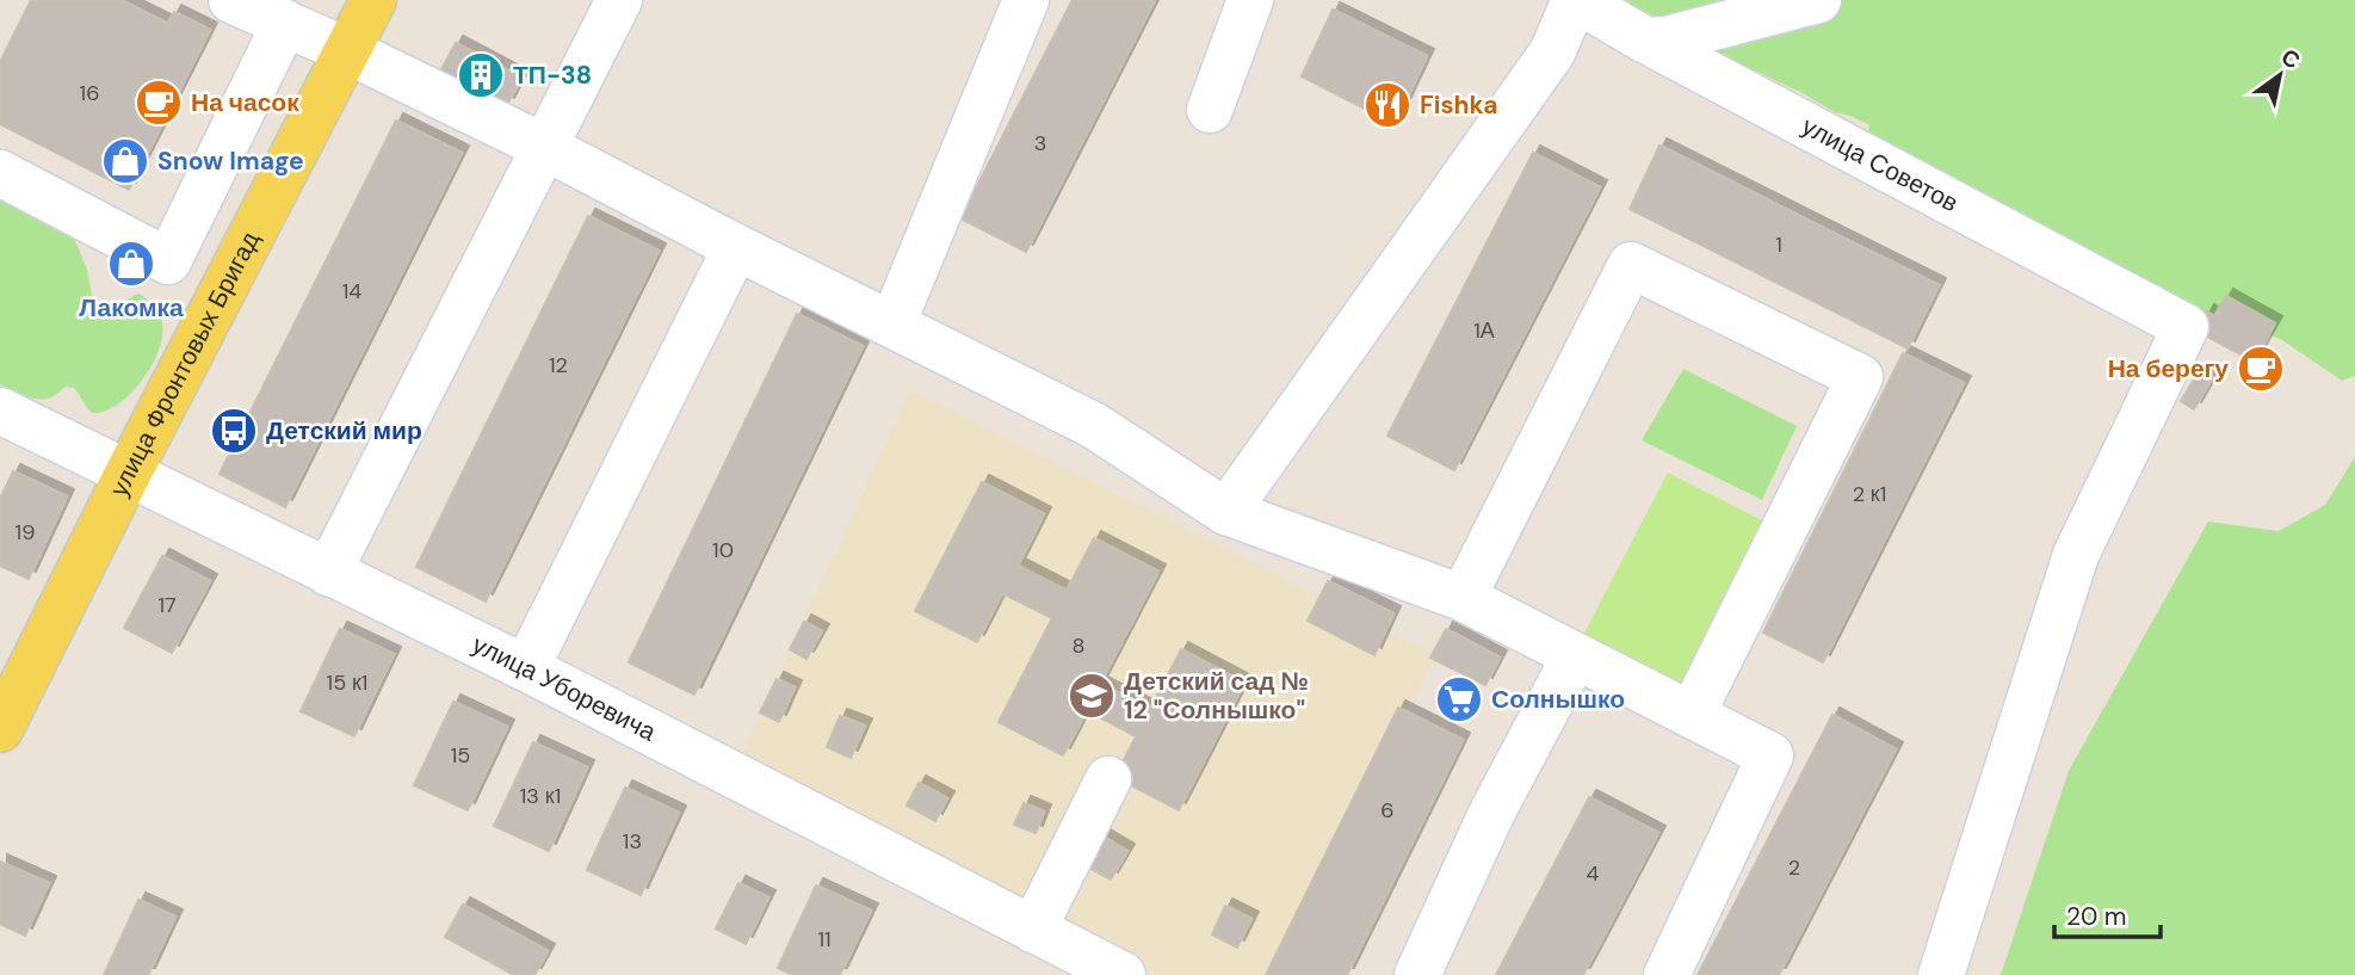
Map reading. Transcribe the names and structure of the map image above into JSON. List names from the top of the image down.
{
  "streets": {
    "main road": ["улица Фронтовых Бригад"],
    "street": ["улица Советов", "улица Уборевича"]
  },
  "crossings": [
    ["улица Фронтовых Бригад", "улица Уборевича"]
  ],
  "places": {
    "building": ["ТП-38"],
    "cafe": ["На часок", "На берегу"],
    "restaurant": ["Fishka"],
    "shop": ["Snow Image", "Лакомка"],
    "bus stop": ["Детский мир"],
    "school or university": ["Детский сад № 12 \"Солнышко\""],
    "supermarket": ["Солнышко"]
  },
  "house_numbers": [
    "16",
    "3",
    "1",
    "14",
    "1А",
    "12",
    "2 к1",
    "19",
    "10",
    "17",
    "8",
    "15 к1",
    "15",
    "13 к1",
    "6",
    "13",
    "2",
    "4",
    "11"
  ],
  "scale_bar": "20 m",
  "north": "top right"
}
